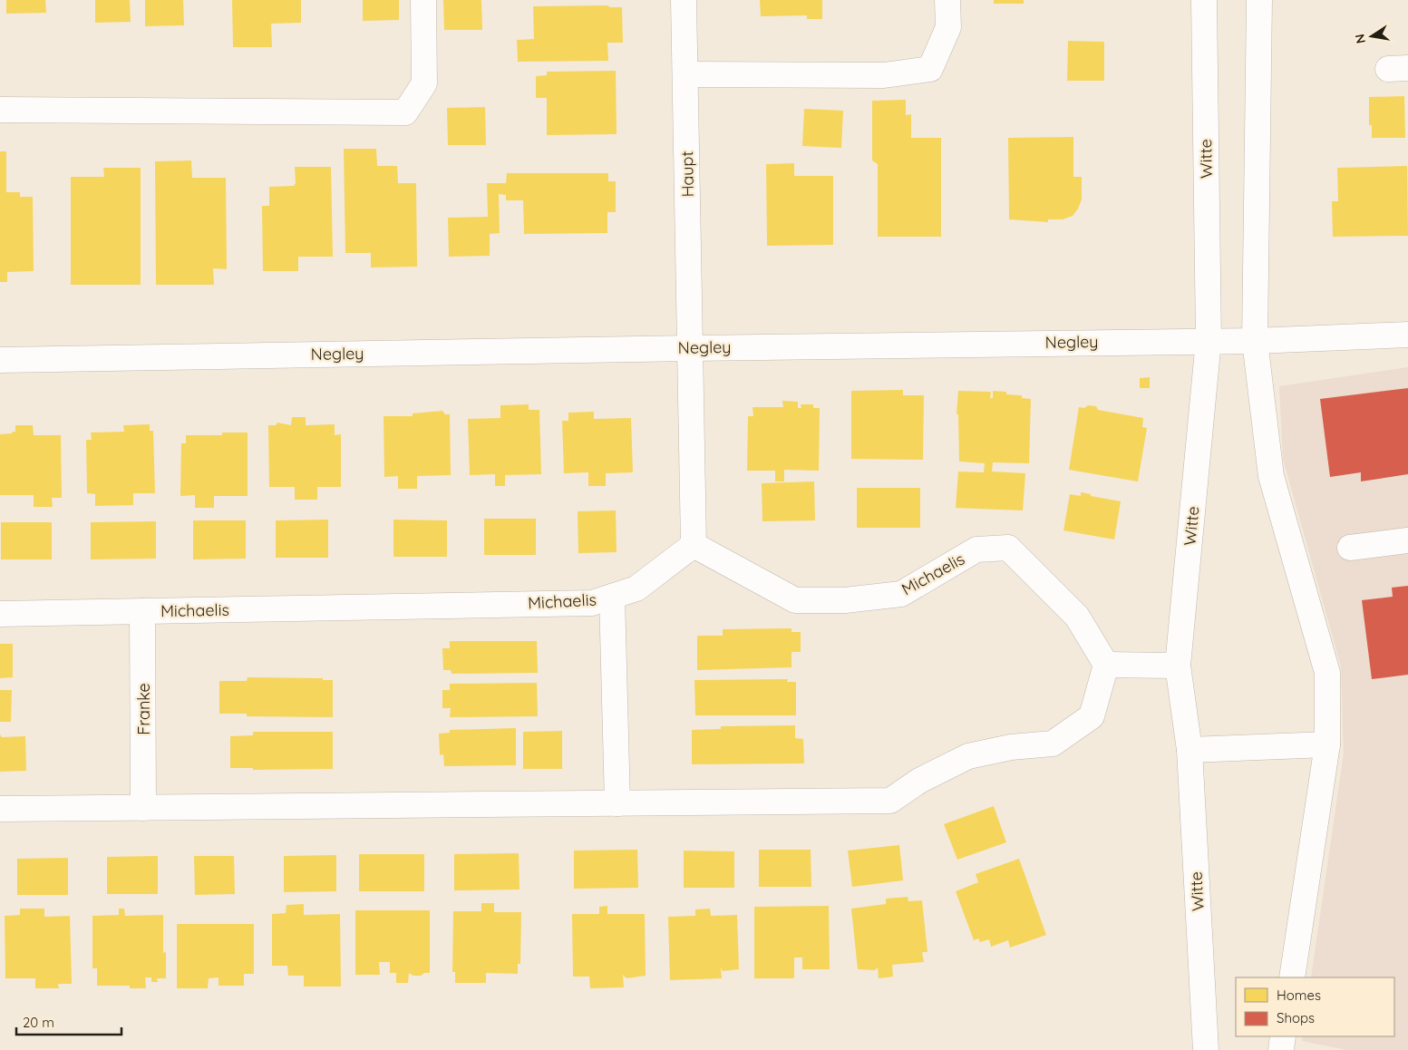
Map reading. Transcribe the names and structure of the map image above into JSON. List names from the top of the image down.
{
  "streets": {
    "street": [
      "Witte",
      "Haupt",
      "Negley",
      "Michaelis",
      "Franke"
    ]
  },
  "crossings": [
    ["Witte", "Negley"],
    ["Haupt", "Negley"],
    ["Haupt", "Michaelis"],
    ["Michaelis", "Franke"]
  ],
  "legend": ["Homes", "Shops"],
  "scale_bar": "20 m",
  "north": "left"
}
